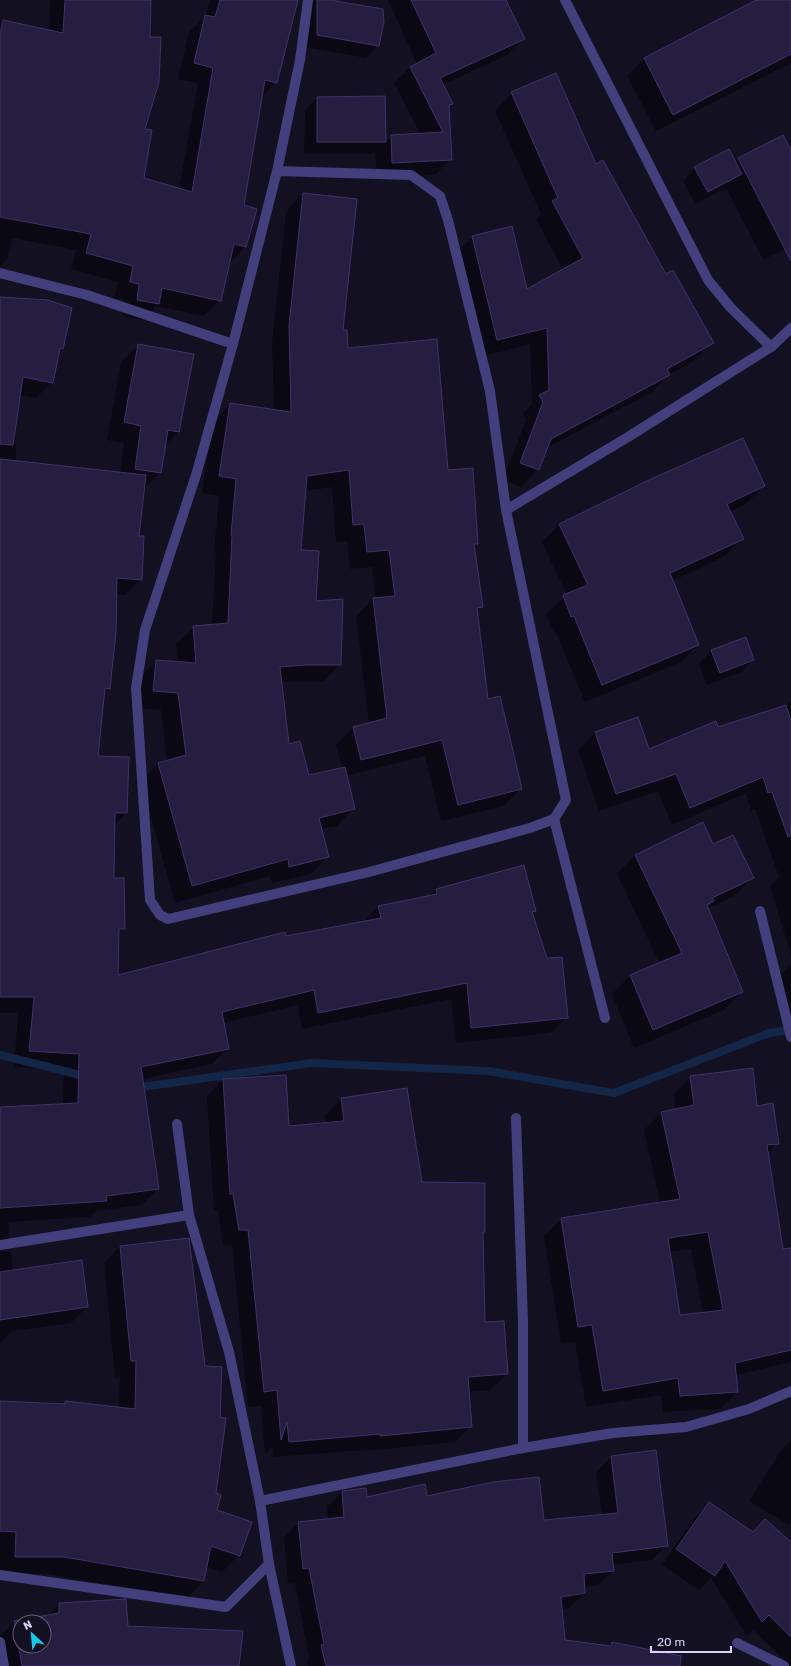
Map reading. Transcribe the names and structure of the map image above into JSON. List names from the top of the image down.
{
  "scale_bar": "20 m",
  "north": "top left"
}
